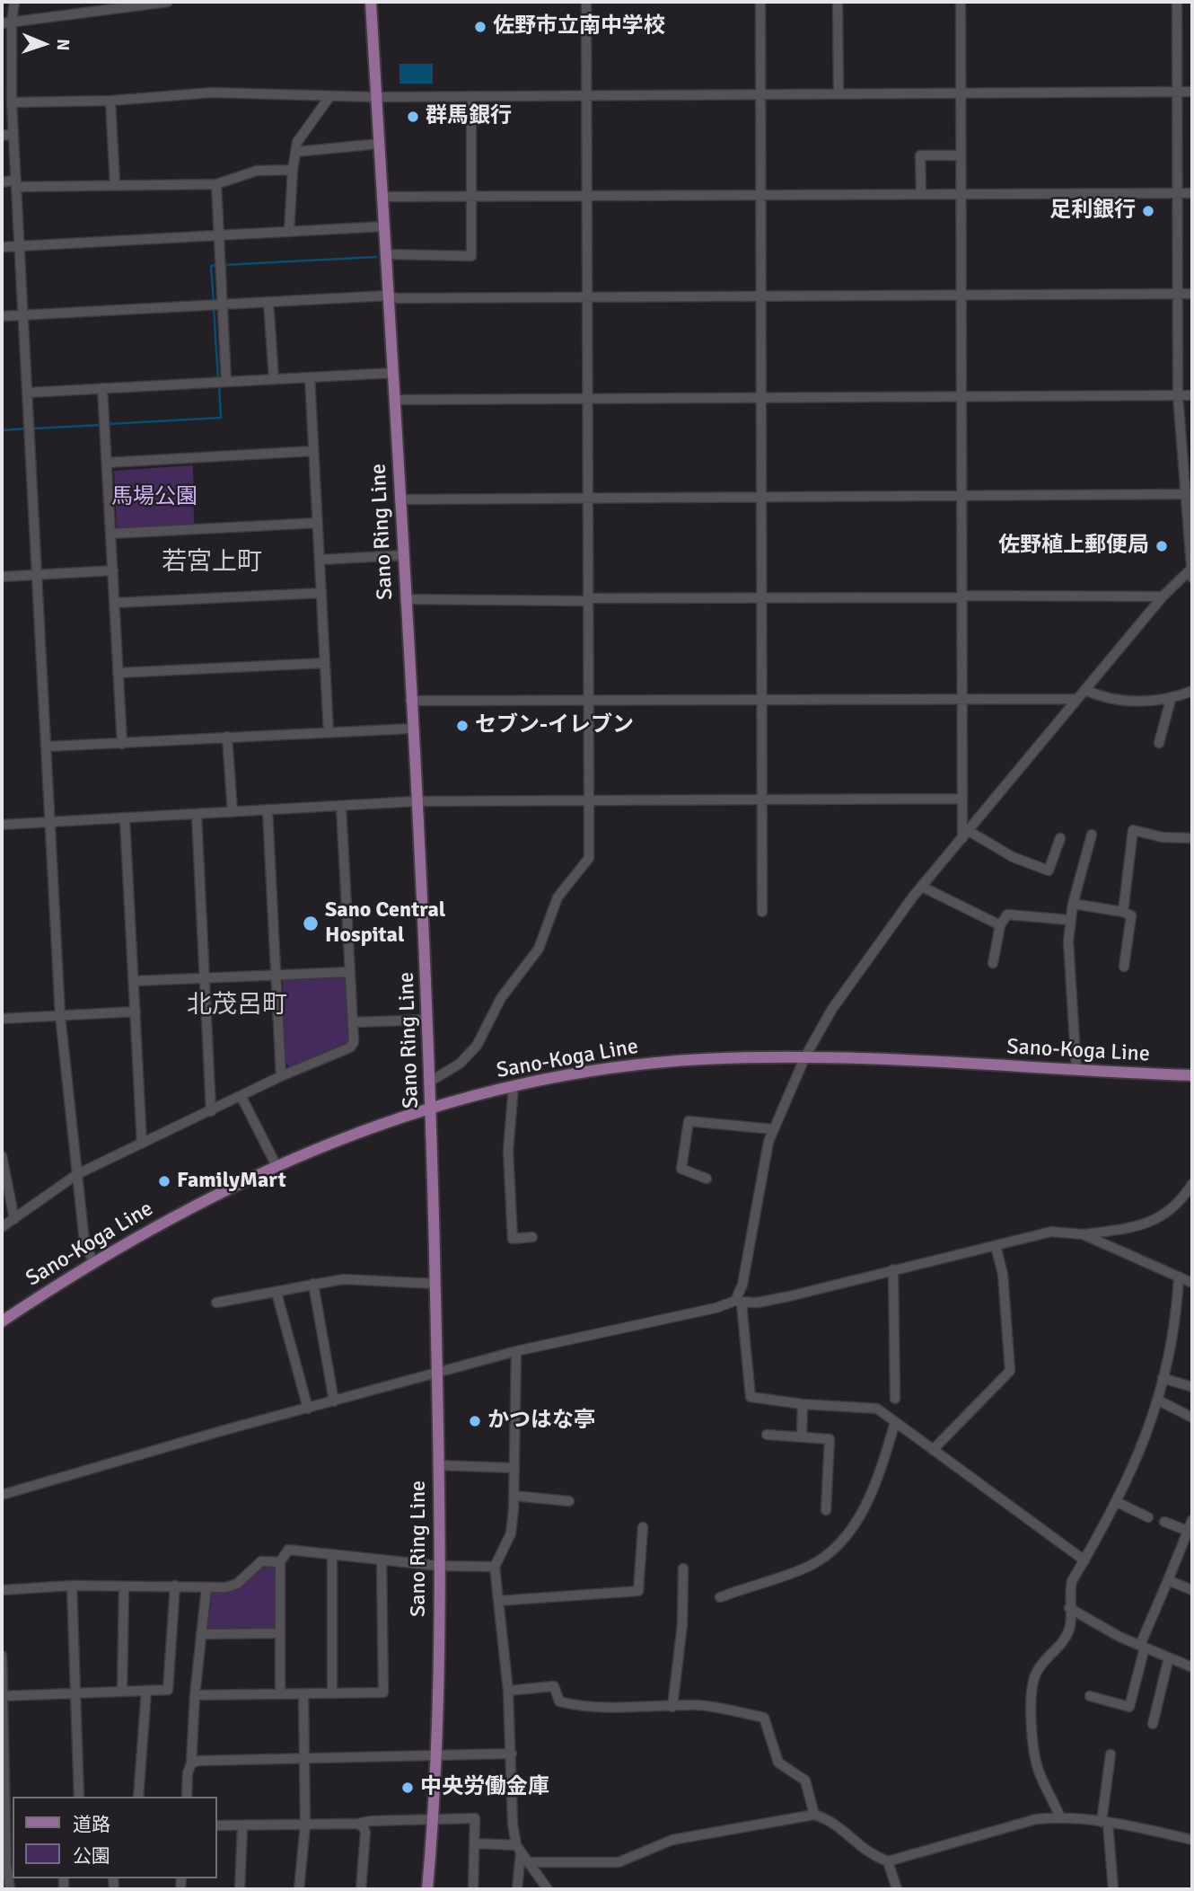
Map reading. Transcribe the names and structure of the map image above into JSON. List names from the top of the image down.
{
  "streets": {
    "main road": ["Sano Ring Line", "Sano-Koga Line"]
  },
  "crossings": [
    ["Sano Ring Line", "Sano-Koga Line"]
  ],
  "districts": ["若宮上町", "北茂呂町"],
  "parks": ["馬場公園"],
  "places": [
    "佐野市立南中学校",
    "群馬銀行",
    "足利銀行",
    "佐野植上郵便局",
    "セブン-イレブン",
    "Sano Central Hospital",
    "FamilyMart",
    "かつはな亭",
    "中央労働金庫"
  ],
  "legend": ["道路", "公園"],
  "north": "right"
}
